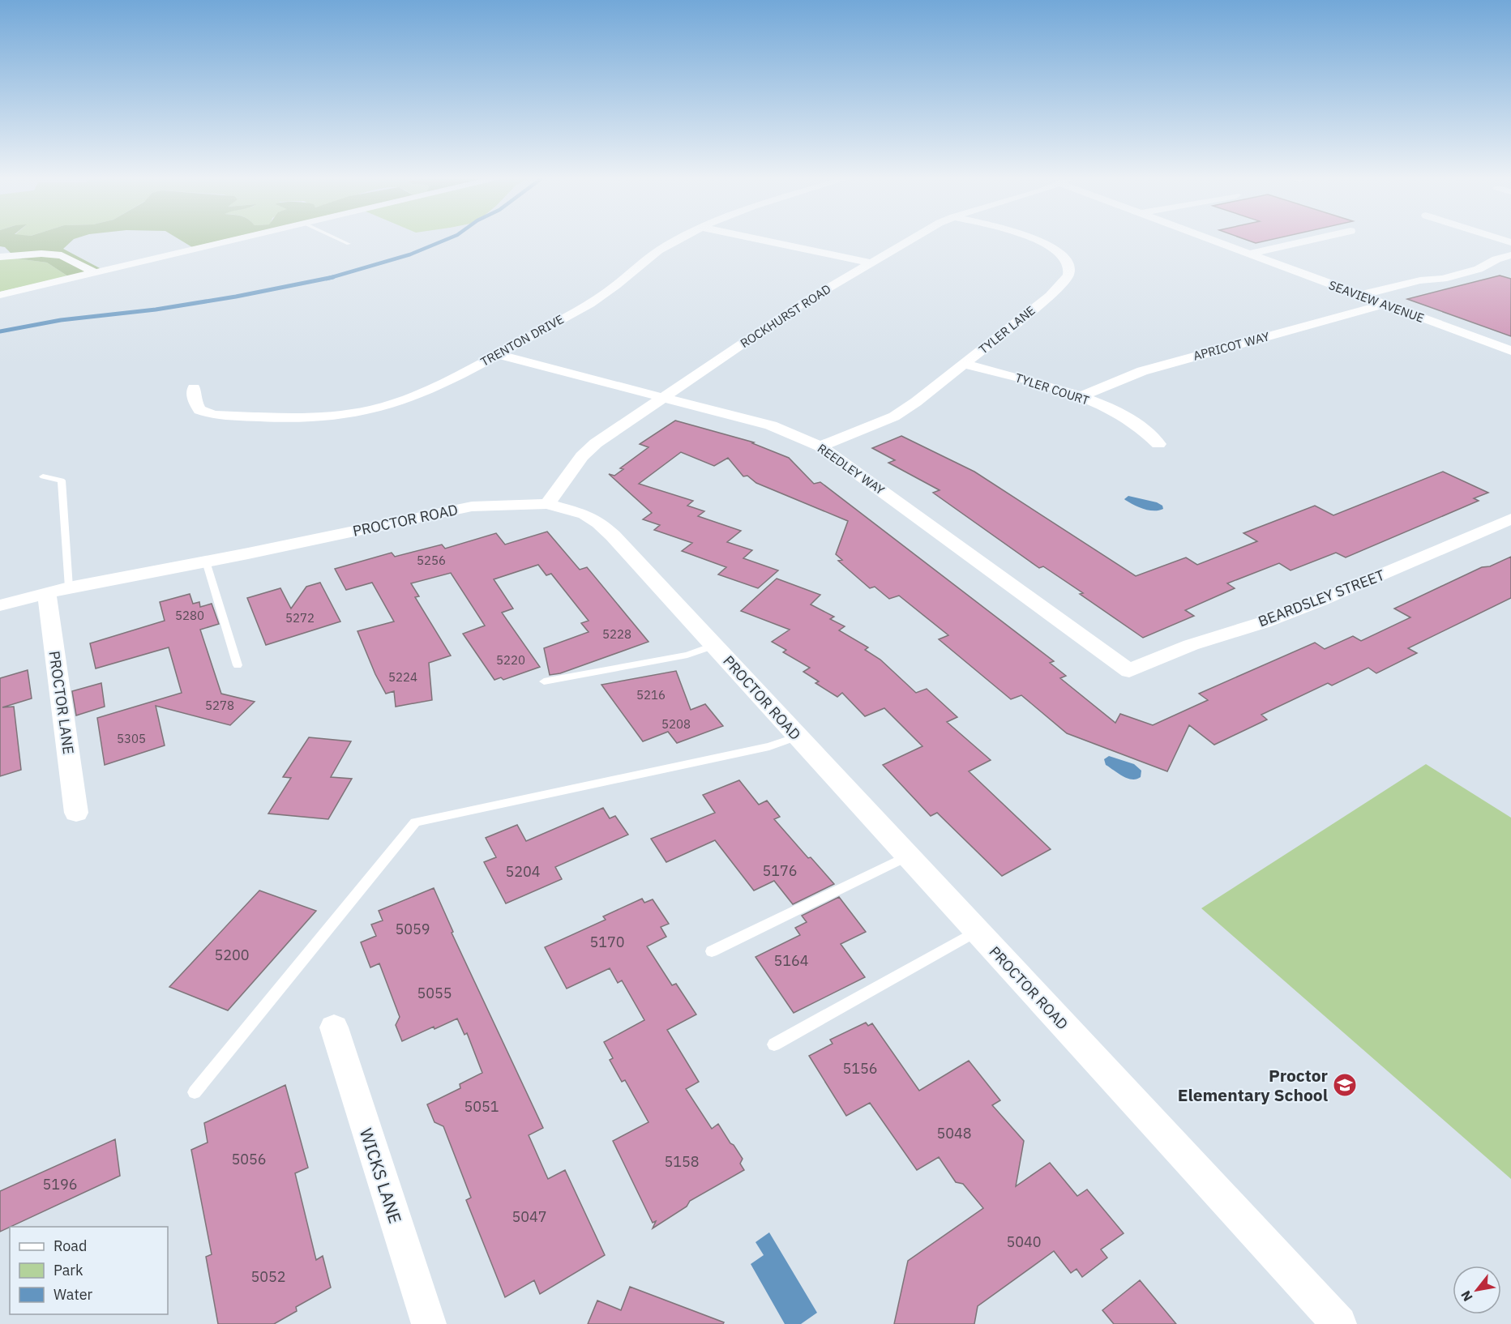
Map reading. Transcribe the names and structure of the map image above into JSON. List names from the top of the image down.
{
  "streets": {
    "street": [
      "SEAVIEW AVENUE",
      "ROCKHURST ROAD",
      "TYLER LANE",
      "TRENTON DRIVE",
      "APRICOT WAY",
      "TYLER COURT",
      "REEDLEY WAY",
      "PROCTOR ROAD",
      "BEARDSLEY STREET",
      "PROCTOR LANE",
      "WICKS LANE"
    ]
  },
  "crossings": [
    ["SEAVIEW AVENUE", "APRICOT WAY"],
    ["ROCKHURST ROAD", "REEDLEY WAY"],
    ["ROCKHURST ROAD", "PROCTOR ROAD"],
    ["TYLER LANE", "TYLER COURT"],
    ["TYLER LANE", "REEDLEY WAY"],
    ["TRENTON DRIVE", "REEDLEY WAY"],
    ["APRICOT WAY", "TYLER COURT"],
    ["REEDLEY WAY", "BEARDSLEY STREET"],
    ["PROCTOR ROAD", "PROCTOR LANE"]
  ],
  "places": {
    "school or university": ["Proctor Elementary School"]
  },
  "house_numbers": [
    "5256",
    "5280",
    "5272",
    "5228",
    "5220",
    "5224",
    "5216",
    "5278",
    "5208",
    "5305",
    "5176",
    "5204",
    "5059",
    "5170",
    "5200",
    "5164",
    "5055",
    "5156",
    "5051",
    "5048",
    "5056",
    "5158",
    "5196",
    "5047",
    "5040",
    "5052"
  ],
  "legend": ["Road", "Park", "Water"],
  "north": "bottom left"
}
